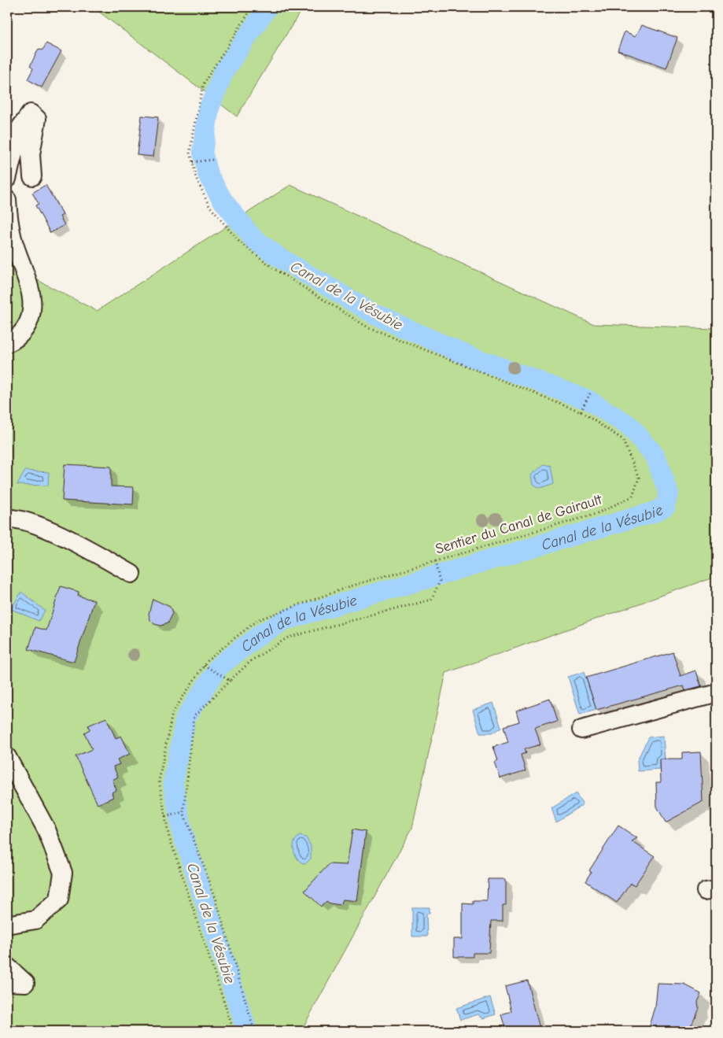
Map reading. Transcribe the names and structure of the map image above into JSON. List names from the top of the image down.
{
  "streets": {
    "path": ["Sentier du Canal de Gairault"]
  },
  "water": ["Canal de la Vésubie"]
}
